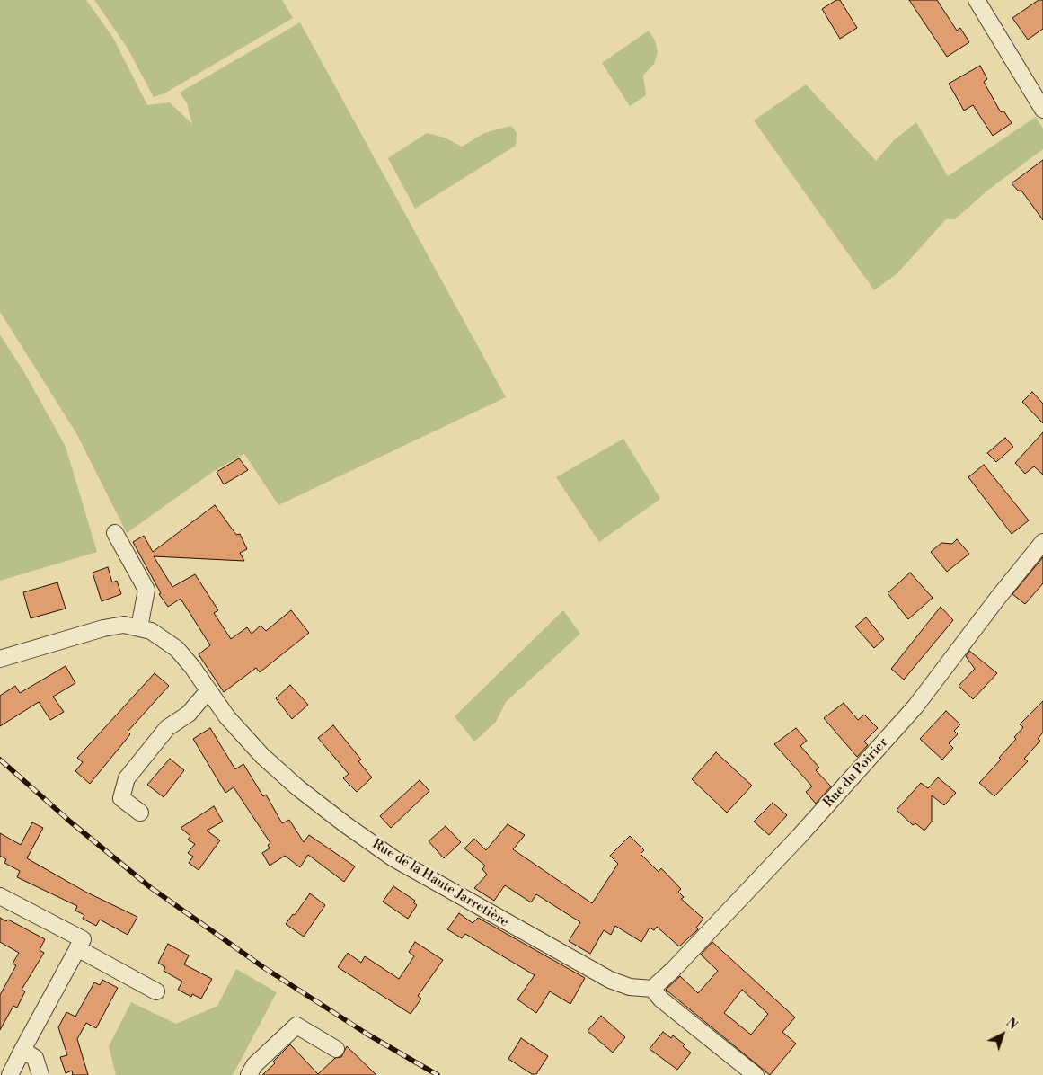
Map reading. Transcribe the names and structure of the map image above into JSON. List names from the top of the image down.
{
  "streets": {
    "street": ["Rue du Poirier", "Rue de la Haute Jarretière"]
  },
  "crossings": [
    ["Rue du Poirier", "Rue de la Haute Jarretière"]
  ],
  "north": "top right"
}
